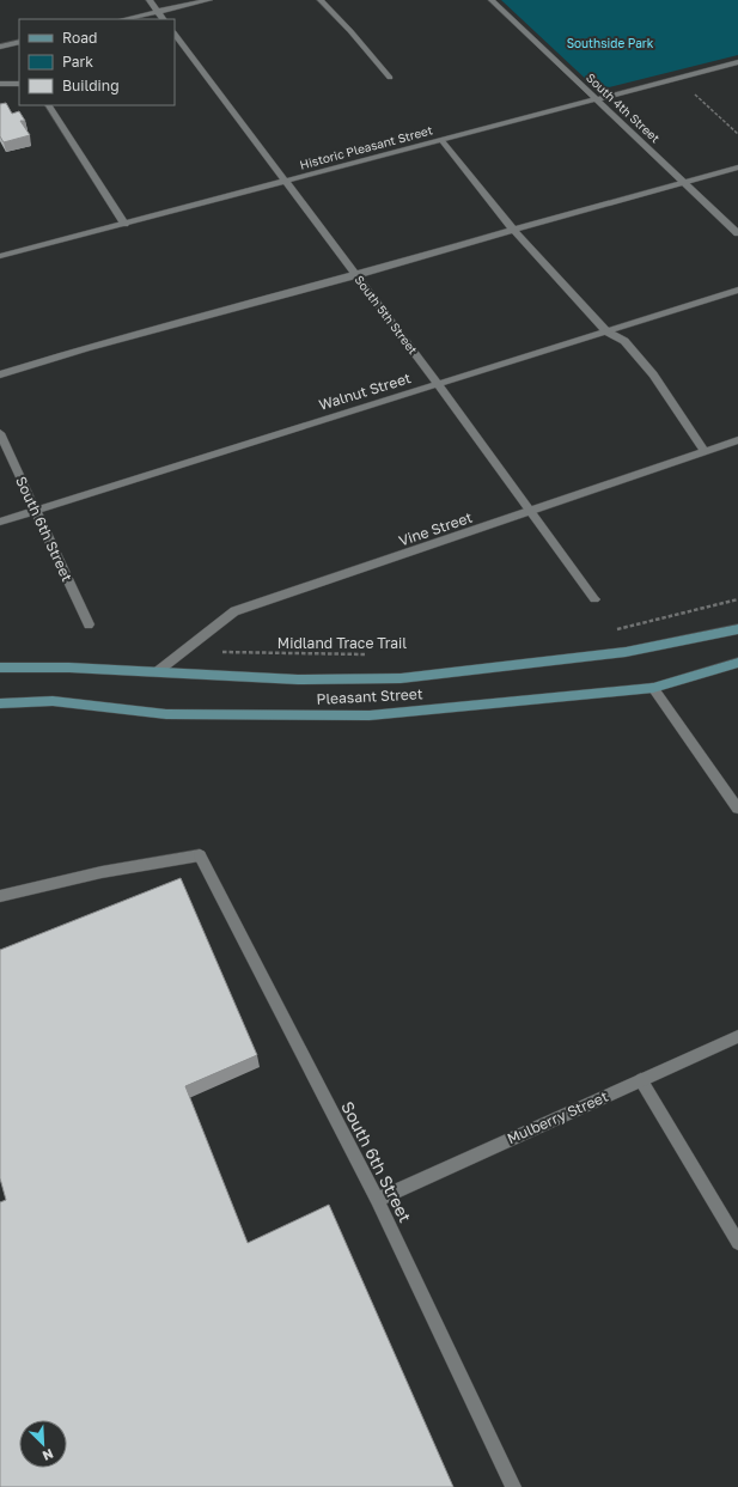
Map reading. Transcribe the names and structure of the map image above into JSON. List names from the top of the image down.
{
  "streets": {
    "street": [
      "South 4th Street",
      "Historic Pleasant Street",
      "South 5th Street",
      "Walnut Street",
      "South 6th Street",
      "Vine Street",
      "Pleasant Street",
      "Mulberry Street"
    ],
    "path": ["Midland Trace Trail"]
  },
  "crossings": [
    ["South 4th Street", "Historic Pleasant Street"],
    ["Historic Pleasant Street", "South 5th Street"],
    ["South 5th Street", "Walnut Street"],
    ["South 5th Street", "Vine Street"],
    ["Walnut Street", "South 6th Street"],
    ["South 6th Street", "Mulberry Street"],
    ["Vine Street", "Midland Trace Trail"],
    ["Vine Street", "Pleasant Street"]
  ],
  "parks": ["Southside Park"],
  "legend": ["Road", "Park", "Building"],
  "north": "bottom right"
}
